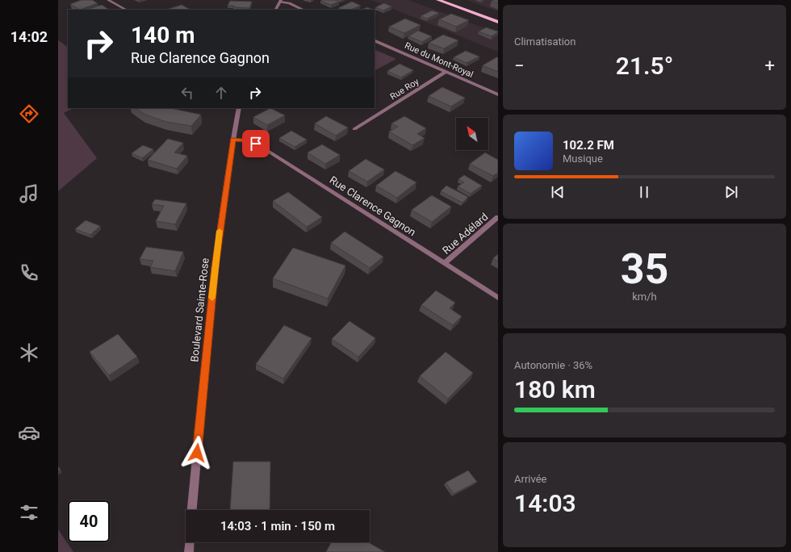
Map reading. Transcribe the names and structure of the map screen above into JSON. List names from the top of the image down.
{
  "streets": {
    "street": [
      "Rue du Mont-Royal",
      "Rue Roy",
      "Rue Clarence Gagnon",
      "Rue Adélard",
      "Boulevard Sainte-Rose"
    ]
  },
  "crossings": [
    ["Rue du Mont-Royal", "Rue Roy"],
    ["Rue Clarence Gagnon", "Rue Adélard"],
    ["Rue Clarence Gagnon", "Boulevard Sainte-Rose"]
  ],
  "north": "top left",
  "page": {
    "tabs": "14:02",
    "tile": [
      "Climatisation",
      ["35", "km/h"],
      ["Autonomie · 36%", "180 km"],
      ["Arrivée", "14:03"]
    ],
    "turn": ["140 m", "Rue Clarence Gagnon"],
    "heat": ["−", "21.5°", "+"],
    "song": ["102.2 FM", "Musique"],
    "limit": "40",
    "trip": "14:03 · 1 min · 150 m"
  }
}
